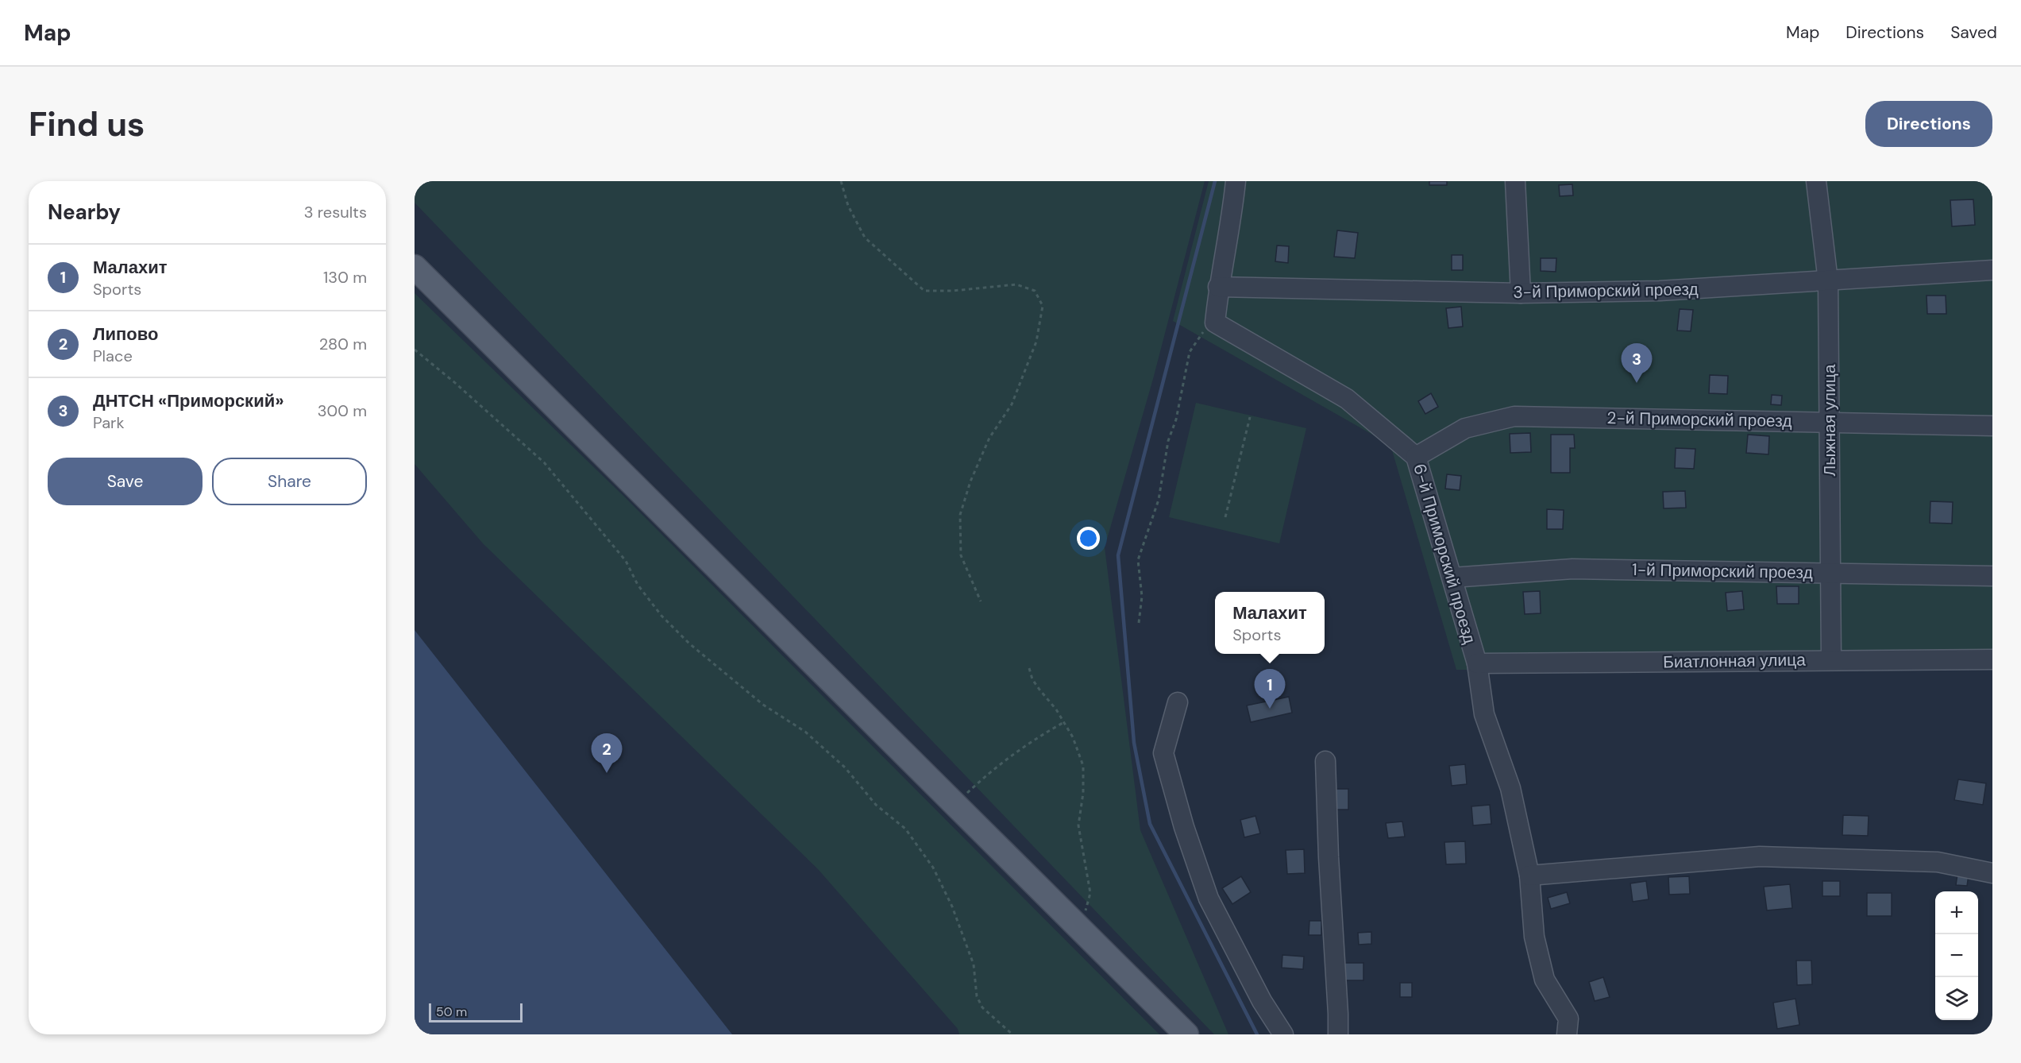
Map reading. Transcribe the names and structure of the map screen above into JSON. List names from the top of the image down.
{
  "streets": {
    "street": [
      "3-й Приморский проезд",
      "2-й Приморский проезд",
      "Лыжная улица",
      "6-й Приморский проезд",
      "1-й Приморский проезд",
      "Биатлонная улица"
    ]
  },
  "crossings": [
    ["3-й Приморский проезд", "Лыжная улица"],
    ["2-й Приморский проезд", "Лыжная улица"],
    ["2-й Приморский проезд", "6-й Приморский проезд"],
    ["Лыжная улица", "1-й Приморский проезд"],
    ["Лыжная улица", "Биатлонная улица"],
    ["6-й Приморский проезд", "1-й Приморский проезд"],
    ["6-й Приморский проезд", "Биатлонная улица"]
  ],
  "scale_bar": "50 m",
  "page": {
    "header": "Map",
    "nav": ["Map", "Directions", "Saved"],
    "buttons": [
      "Directions",
      ["Save", "Share"]
    ],
    "title": "Find us",
    "heading": ["Nearby", "3 results"],
    "list": [
      {
        "mark": "1",
        "name": "Малахит",
        "note": "Sports",
        "value": "130 m"
      },
      {
        "mark": "2",
        "name": "Липово",
        "note": "Place",
        "value": "280 m"
      },
      {
        "mark": "3",
        "name": "ДНТСН «Приморский»",
        "note": "Park",
        "value": "300 m"
      }
    ],
    "pins": ["3", "1", "2"],
    "popup": ["Малахит", "Sports"],
    "map_buttons": ["+", "−"],
    "scale": "50 m"
  }
}
